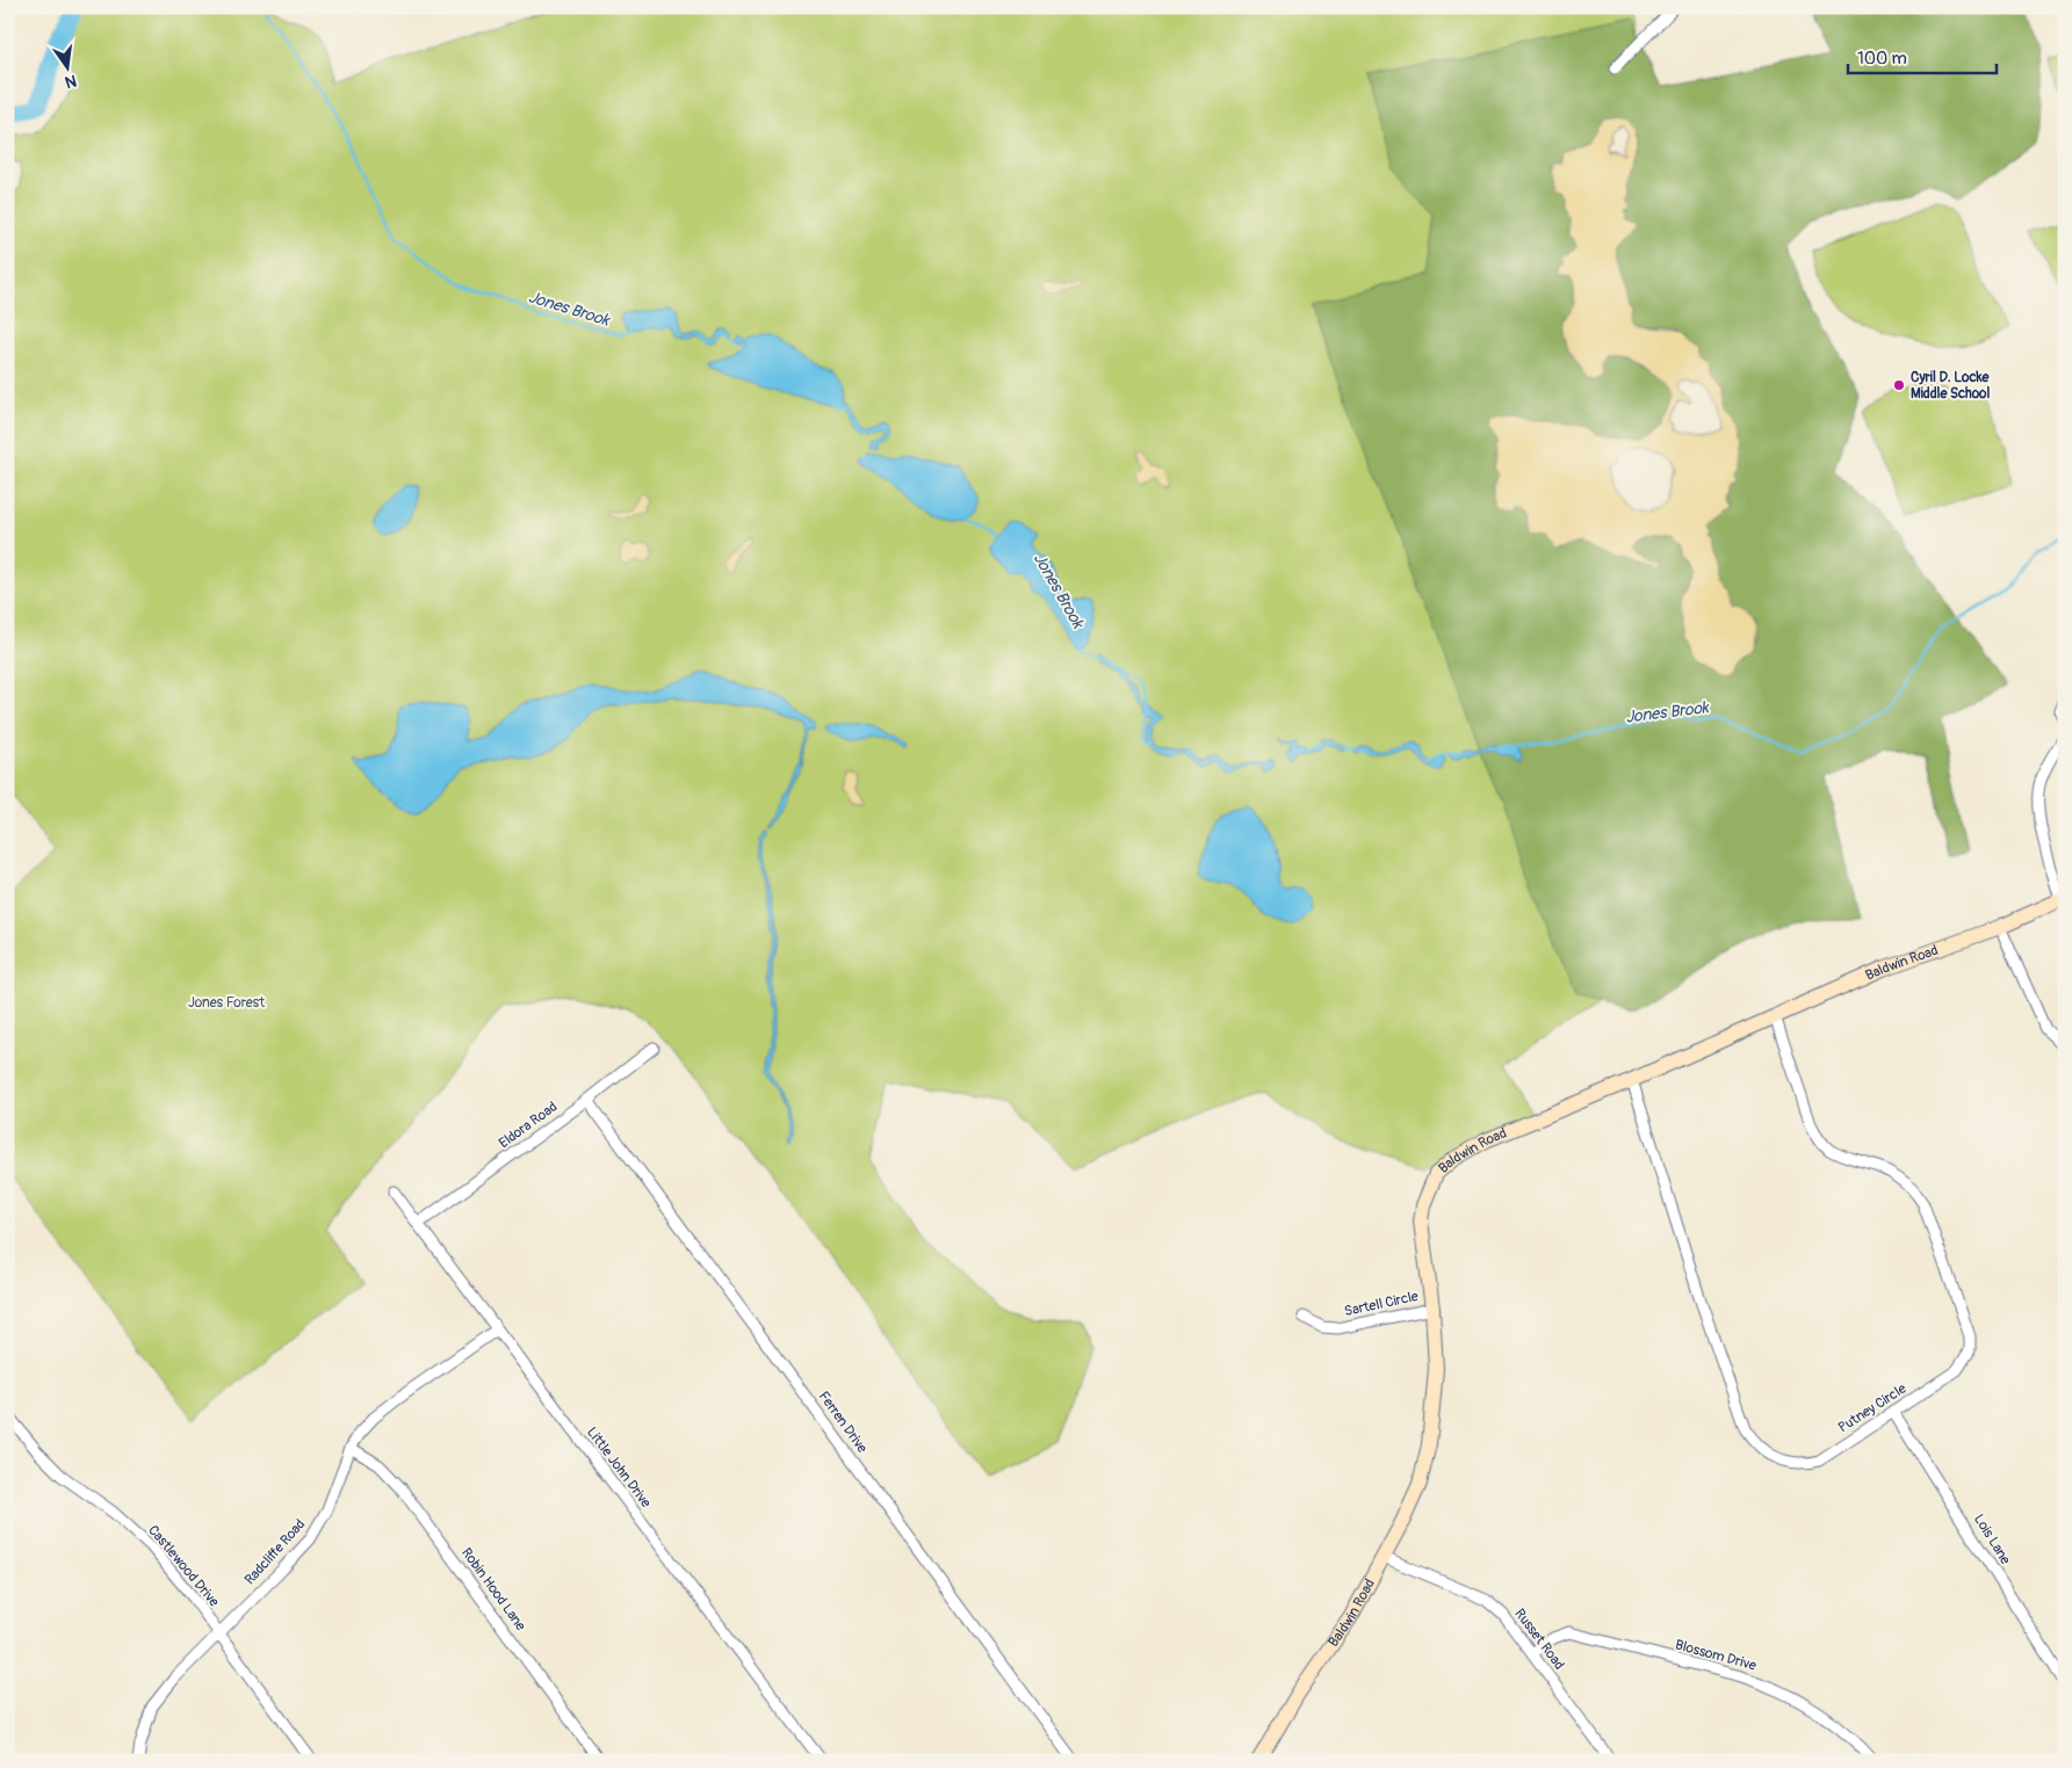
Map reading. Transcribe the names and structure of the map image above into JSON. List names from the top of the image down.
{
  "streets": {
    "street": [
      "Baldwin Road",
      "Eldora Road",
      "Sartell Circle",
      "Putney Circle",
      "Ferren Drive",
      "Little John Drive",
      "Lois Lane",
      "Radcliffe Road",
      "Castlewood Drive",
      "Robin Hood Lane",
      "Russet Road",
      "Blossom Drive"
    ]
  },
  "crossings": [
    ["Baldwin Road", "Sartell Circle"],
    ["Baldwin Road", "Putney Circle"],
    ["Baldwin Road", "Russet Road"],
    ["Eldora Road", "Ferren Drive"],
    ["Eldora Road", "Little John Drive"],
    ["Putney Circle", "Lois Lane"],
    ["Little John Drive", "Radcliffe Road"],
    ["Radcliffe Road", "Castlewood Drive"],
    ["Radcliffe Road", "Robin Hood Lane"],
    ["Russet Road", "Blossom Drive"]
  ],
  "water": ["Jones Brook"],
  "parks": ["Jones Forest"],
  "places": ["Cyril D. Locke Middle School"],
  "scale_bar": "100 m",
  "north": "bottom"
}
